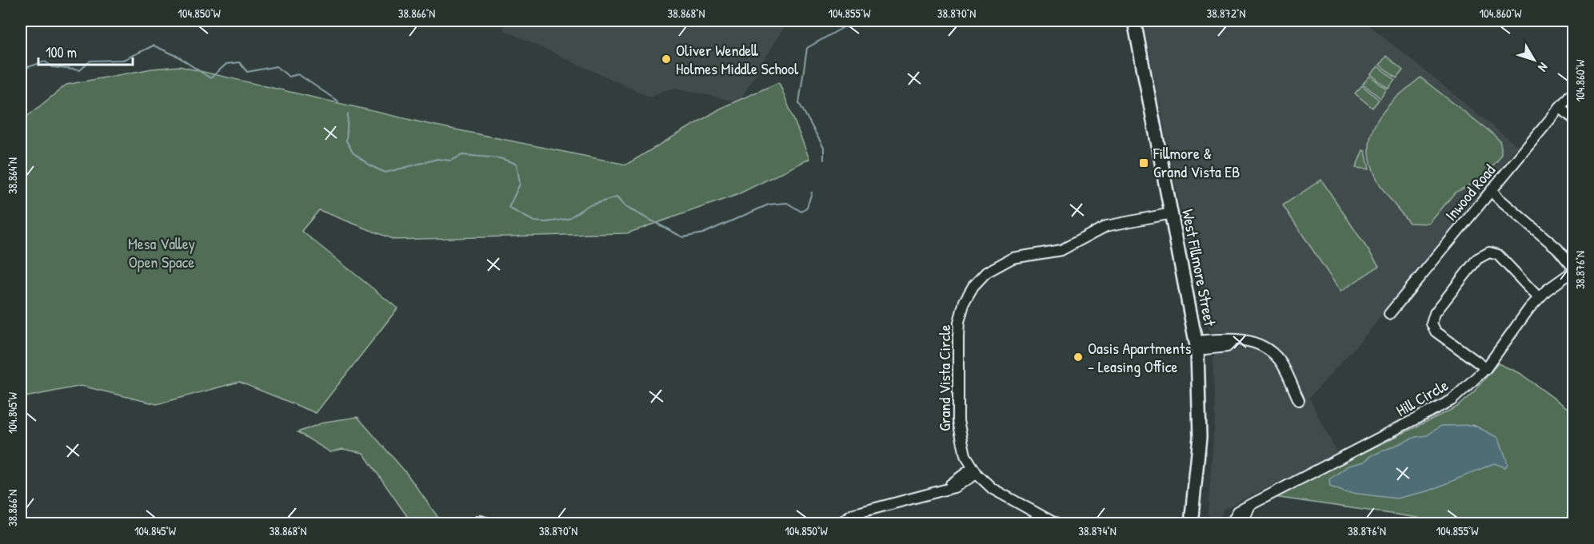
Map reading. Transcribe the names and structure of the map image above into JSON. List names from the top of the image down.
{
  "streets": {
    "main road": ["West Fillmore Street"],
    "street": ["Inwood Road", "Grand Vista Circle", "Hill Circle"]
  },
  "crossings": [
    ["West Fillmore Street", "Grand Vista Circle"]
  ],
  "parks": ["Mesa Valley Open Space"],
  "places": {
    "other": ["Oliver Wendell Holmes Middle School", "Oasis Apartments - Leasing Office"],
    "transit": ["Fillmore & Grand Vista EB"]
  },
  "scale_bar": "100 m",
  "north": "bottom right",
  "coordinates": [
    "104.850°W",
    "38.866°N",
    "38.868°N",
    "104.855°W",
    "38.870°N",
    "38.872°N",
    "104.860°W",
    "38.864°N",
    "38.876°N",
    "104.845°W",
    "38.874°N"
  ]
}
